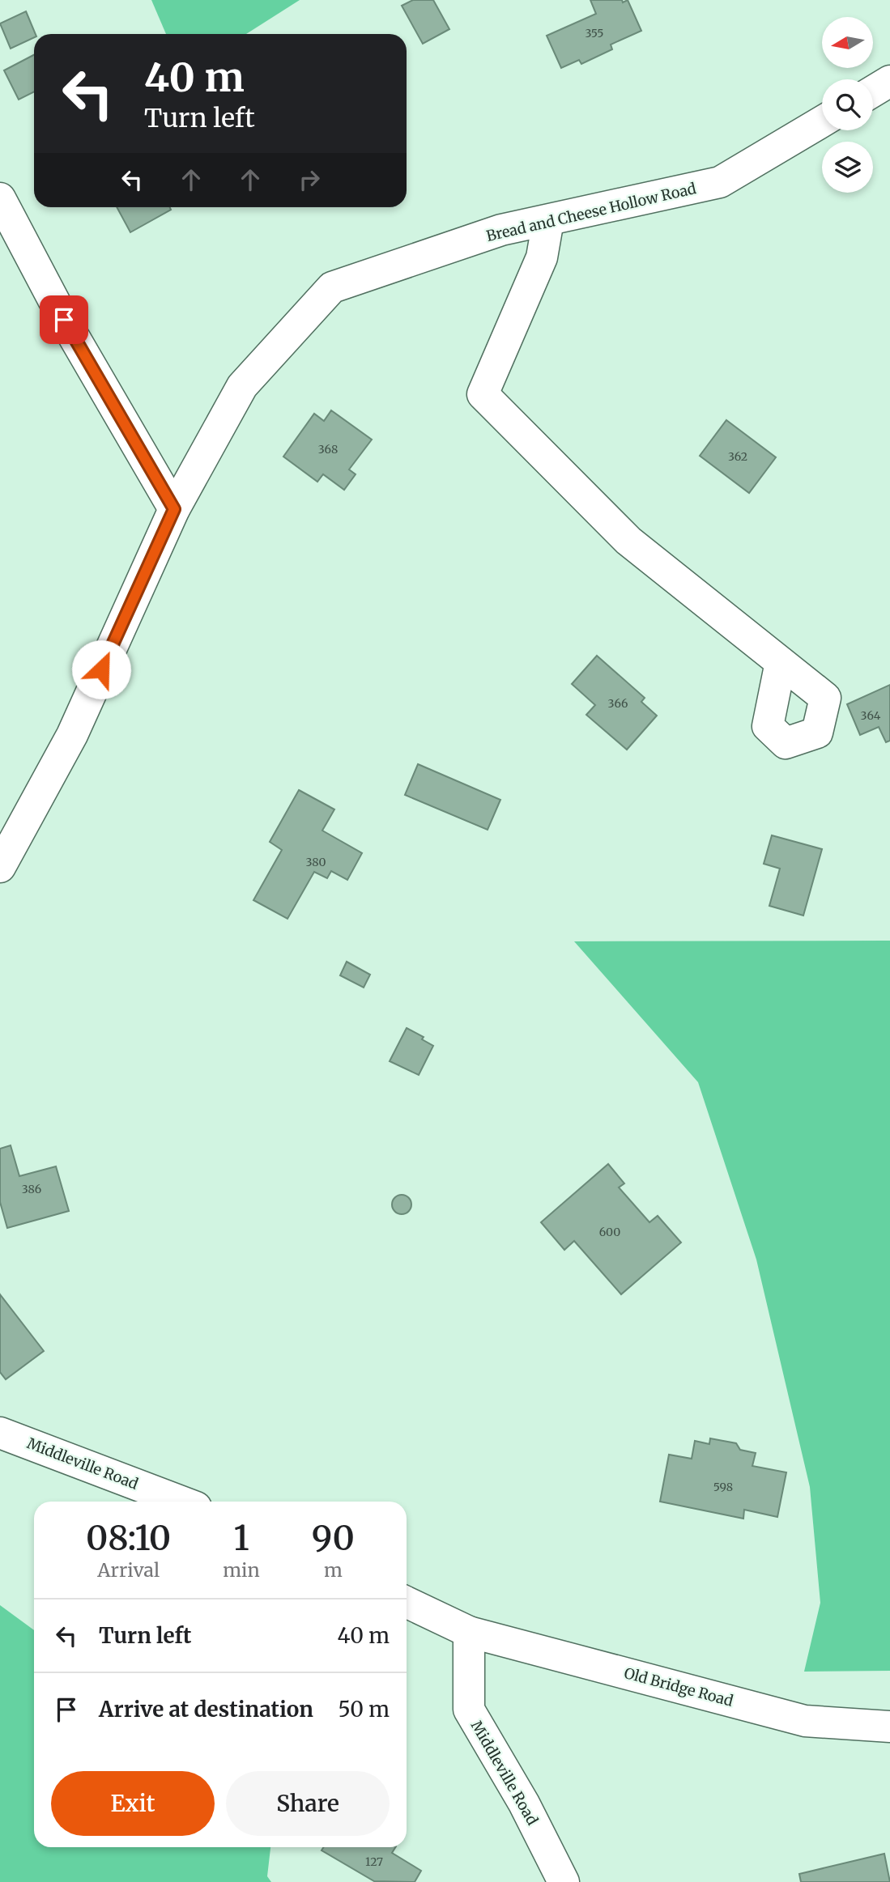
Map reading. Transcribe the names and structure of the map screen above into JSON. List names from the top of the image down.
{
  "streets": {
    "street": ["Bread and Cheese Hollow Road", "Middleville Road", "Old Bridge Road"]
  },
  "crossings": [
    ["Middleville Road", "Old Bridge Road"]
  ],
  "house_numbers": [
    "355",
    "368",
    "362",
    "366",
    "364",
    "380",
    "386",
    "600",
    "598",
    "127"
  ],
  "north": "left",
  "page": {
    "turn": ["40 m", "Turn left"],
    "eta": [
      "08:10",
      "Arrival",
      "1",
      "min",
      "90",
      "m"
    ],
    "list": [
      {
        "name": "Turn left",
        "value": "40 m"
      },
      {
        "name": "Arrive at destination",
        "value": "50 m"
      }
    ],
    "buttons": ["Exit", "Share"]
  }
}
